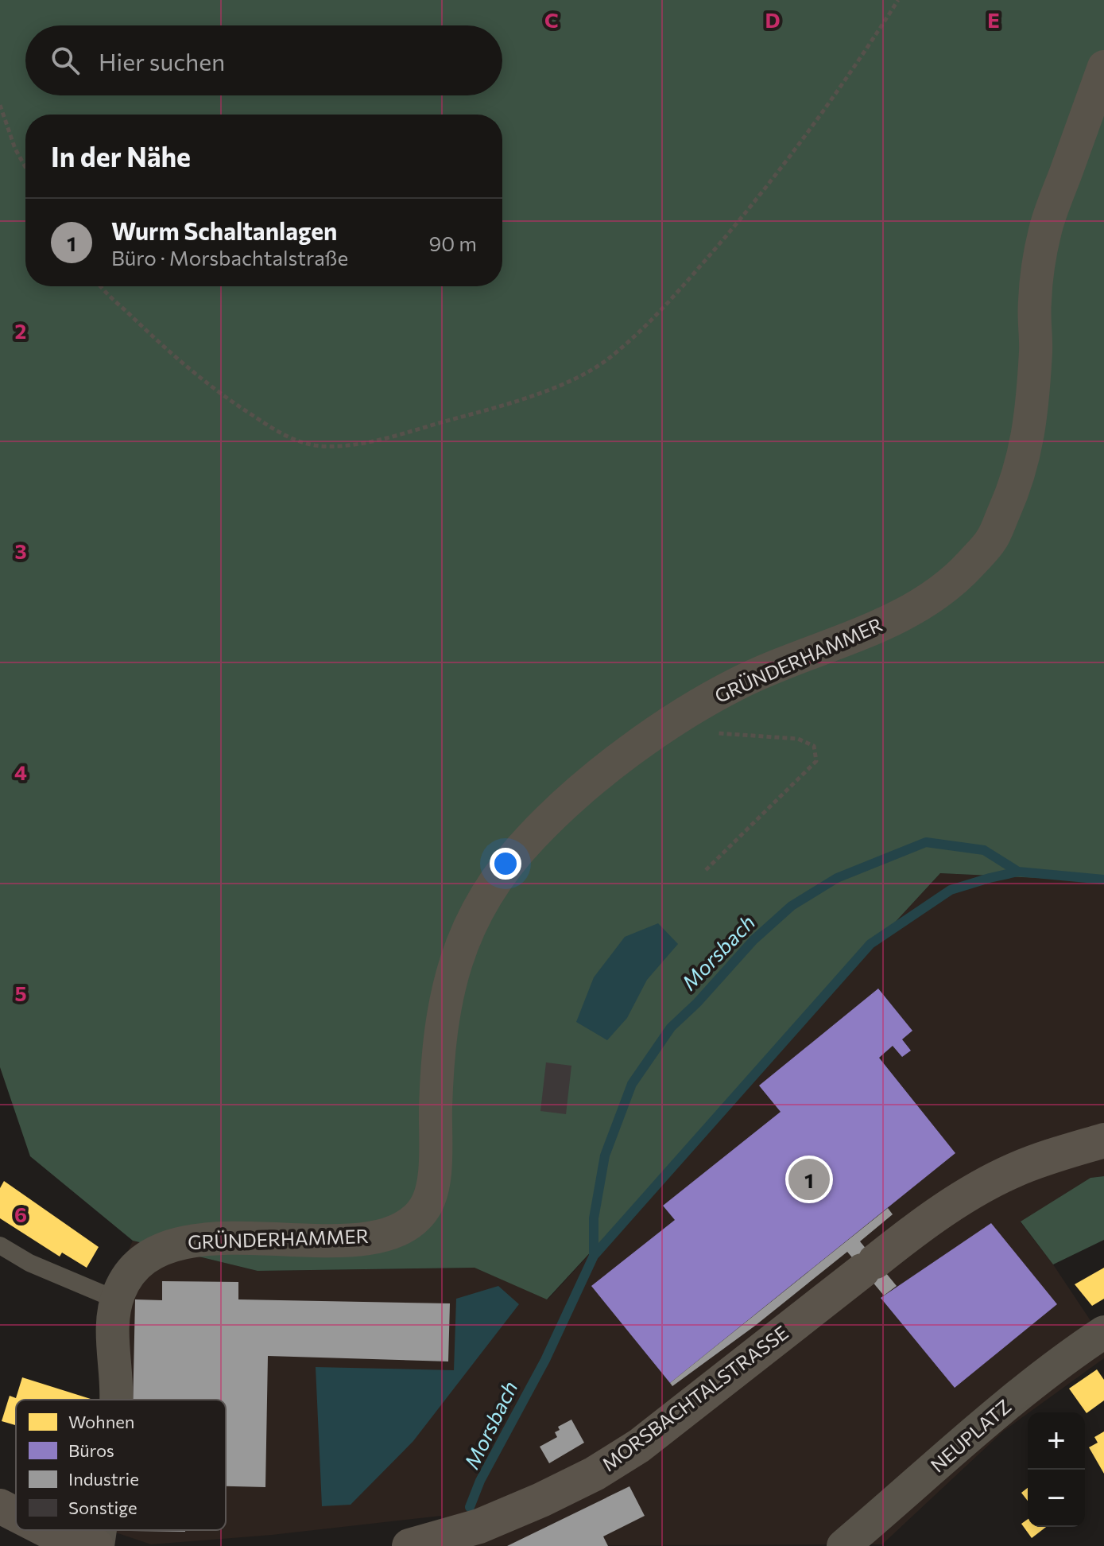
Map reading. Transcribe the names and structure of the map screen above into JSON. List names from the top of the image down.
{
  "streets": {
    "main road": ["MORSBACHTALSTRASSE"],
    "street": ["GRÜNDERHAMMER", "NEUPLATZ"]
  },
  "water": ["Morsbach"],
  "legend": [
    "Wohnen",
    "Büros",
    "Industrie",
    "Sonstige"
  ],
  "page": {
    "search": "Hier suchen",
    "heading": "In der Nähe",
    "list": [
      {
        "mark": "1",
        "name": "Wurm Schaltanlagen",
        "note": "Büro · Morsbachtalstraße",
        "value": "90 m"
      }
    ],
    "pins": "1",
    "map_buttons": ["+", "−"]
  },
  "grid": {
    "columns": ["C", "D", "E"],
    "rows": [
      "2",
      "3",
      "4",
      "5",
      "6"
    ]
  }
}
